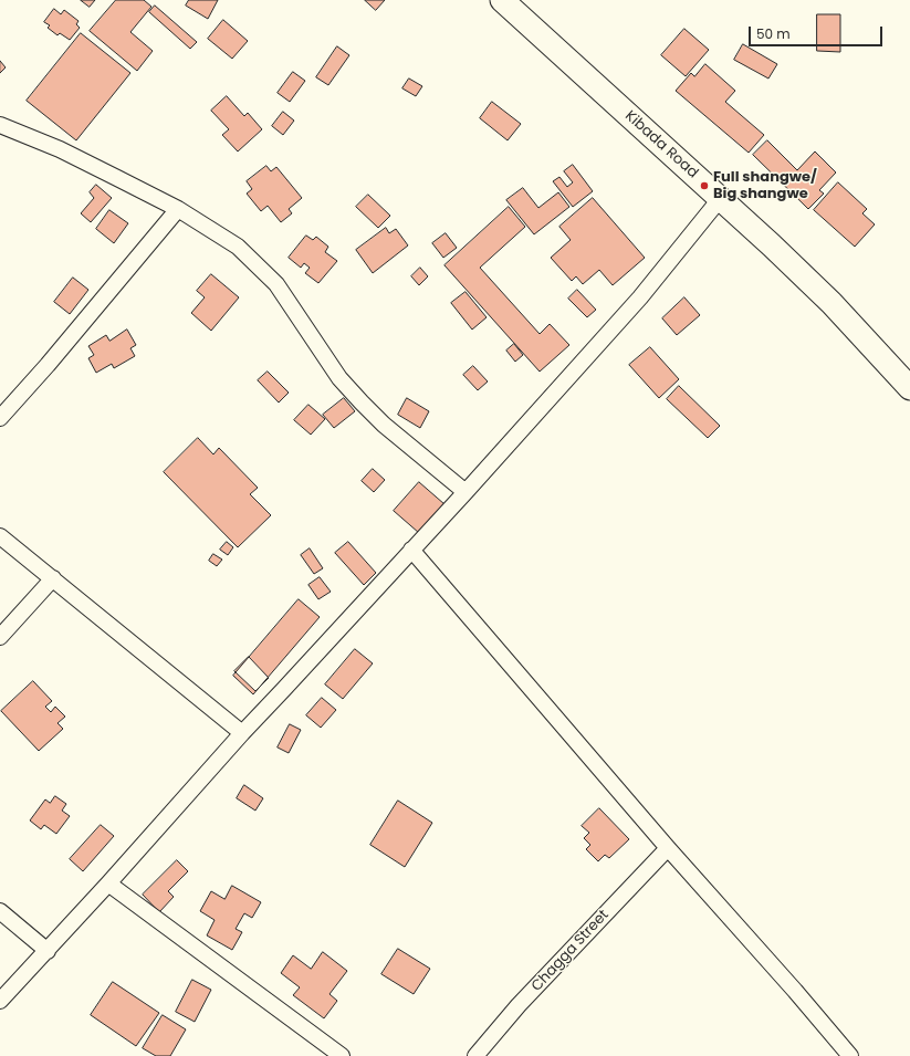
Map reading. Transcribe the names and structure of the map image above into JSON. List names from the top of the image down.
{
  "streets": {
    "main road": ["Kibada Road"],
    "street": ["Chagga Street"]
  },
  "places": ["Full shangwe/ Big shangwe"],
  "scale_bar": "50 m"
}
